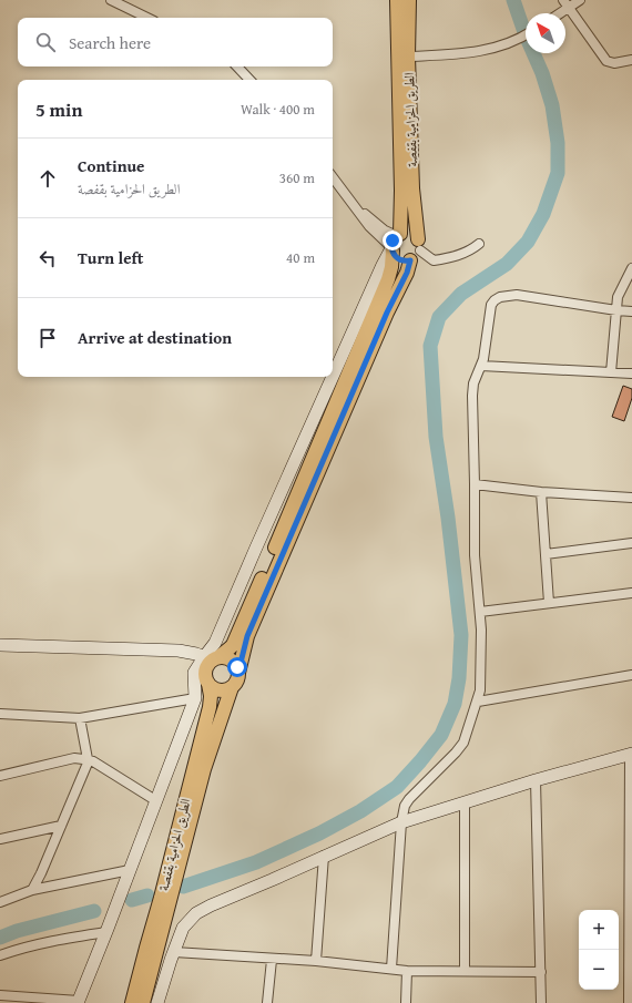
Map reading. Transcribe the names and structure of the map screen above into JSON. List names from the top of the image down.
{
  "streets": {
    "main road": ["الطريق الحزامية بقفصة"]
  },
  "north": "top left",
  "page": {
    "search": "Search here",
    "heading": ["5 min", "Walk · 400 m"],
    "list": [
      ["Continue", "الطريق الحزامية بقفصة", "360 m"],
      ["Turn left", "40 m"],
      "Arrive at destination"
    ],
    "map_buttons": ["+", "−"]
  }
}
